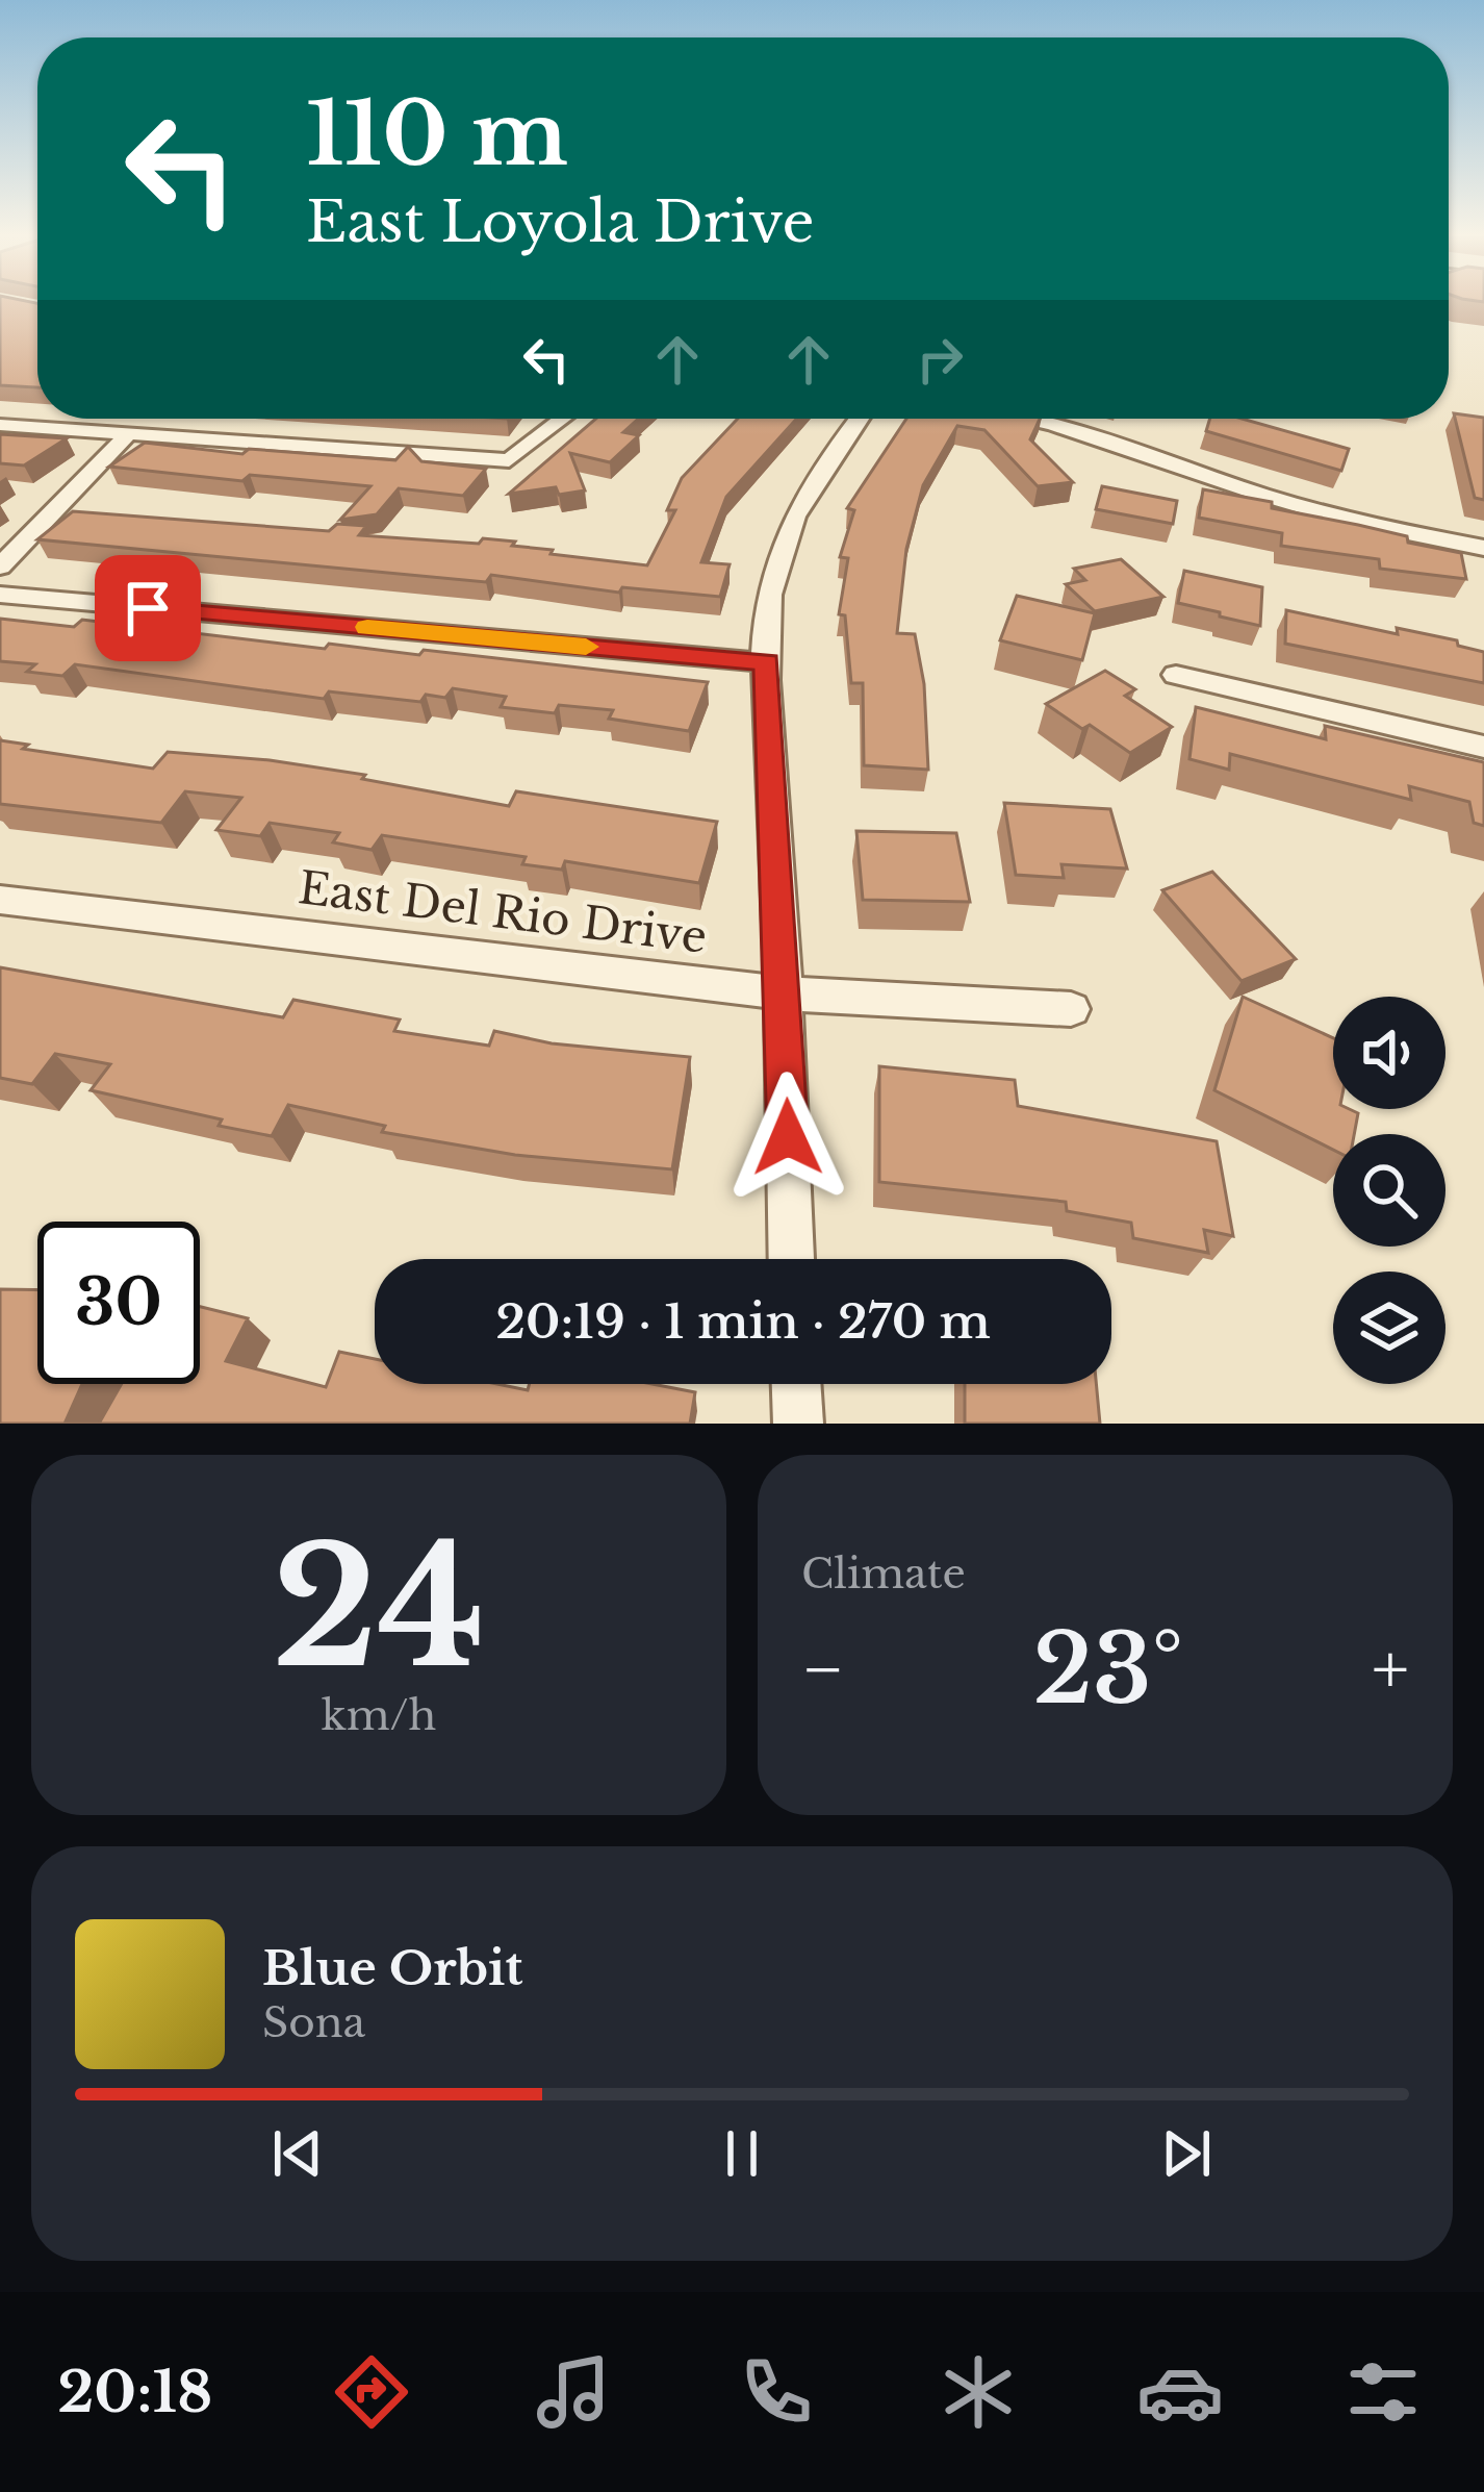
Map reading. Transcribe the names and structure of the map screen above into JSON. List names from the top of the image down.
{
  "streets": {
    "street": ["East Del Rio Drive"]
  },
  "page": {
    "turn": ["110 m", "East Loyola Drive"],
    "limit": "30",
    "trip": "20:19 · 1 min · 270 m",
    "tile": [
      ["24", "km/h"],
      "Climate"
    ],
    "heat": ["−", "23°", "+"],
    "song": ["Blue Orbit", "Sona"],
    "tabs": "20:18"
  }
}
